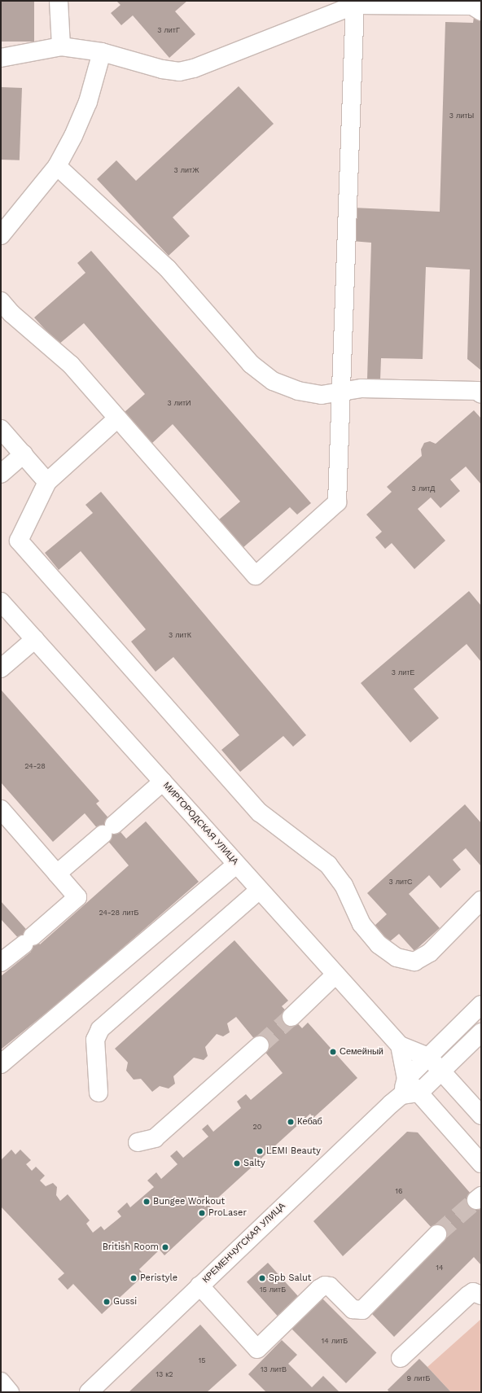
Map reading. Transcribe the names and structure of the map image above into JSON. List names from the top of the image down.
{
  "streets": {
    "street": ["МИРГОРОДСКАЯ УЛИЦА", "КРЕМЕНЧУГСКАЯ УЛИЦА"]
  },
  "crossings": [
    ["МИРГОРОДСКАЯ УЛИЦА", "КРЕМЕНЧУГСКАЯ УЛИЦА"]
  ],
  "places": [
    "Семейный",
    "Кебаб",
    "LEMI Beauty",
    "Salty",
    "Bungee Workout",
    "ProLaser",
    "British Room",
    "Peristyle",
    "Spb Salut",
    "Gussi"
  ],
  "house_numbers": [
    "3 литГ",
    "3 литЫ",
    "3 литЖ",
    "3 литИ",
    "3 литД",
    "3 литК",
    "3 литЕ",
    "24-28",
    "3 литС",
    "24-28 литБ",
    "20",
    "16",
    "14",
    "15 литБ",
    "14 литБ",
    "15",
    "13 литВ",
    "13 к2",
    "9 литБ"
  ]
}
